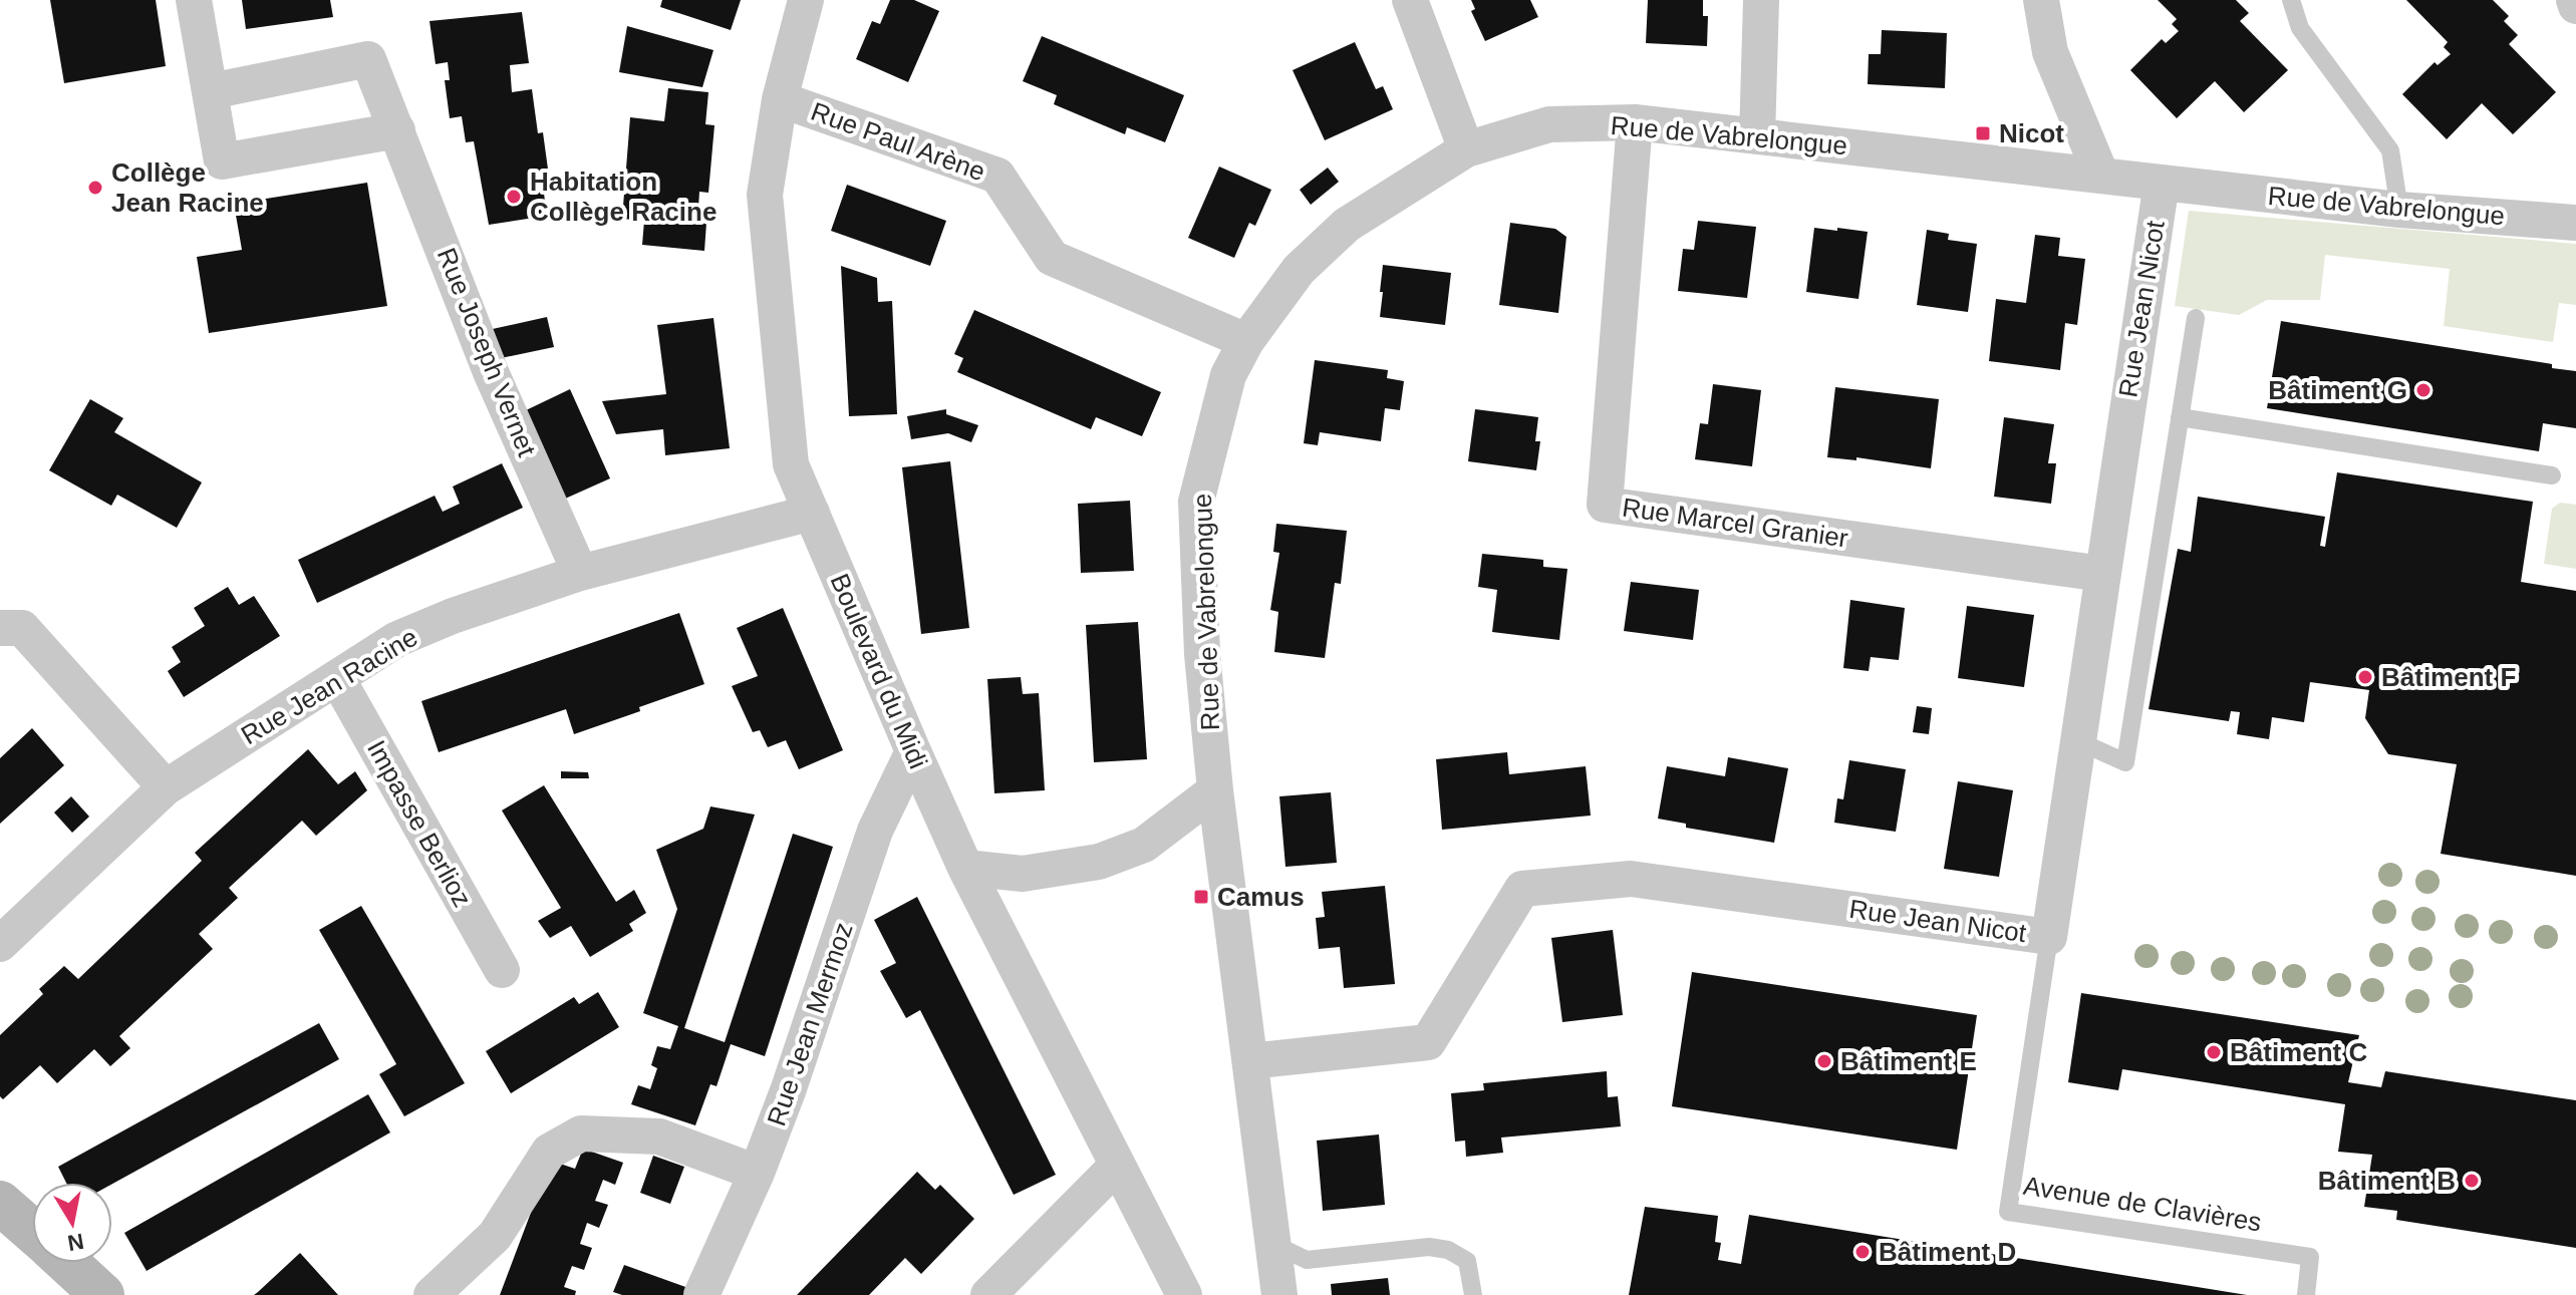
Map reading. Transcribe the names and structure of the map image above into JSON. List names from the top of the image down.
{
  "streets": {
    "street": [
      "Rue de Vabrelongue",
      "Rue Paul Arène",
      "Rue Jean Nicot",
      "Rue Joseph Vernet",
      "Rue Marcel Granier",
      "Boulevard du Midi",
      "Rue Jean Racine",
      "Impasse Berlioz",
      "Rue Jean Mermoz"
    ],
    "lane": ["Avenue de Clavières"]
  },
  "crossings": [
    ["Rue de Vabrelongue", "Rue Paul Arène"],
    ["Rue de Vabrelongue", "Rue Jean Nicot"],
    ["Rue de Vabrelongue", "Rue Marcel Granier"],
    ["Rue Paul Arène", "Boulevard du Midi"],
    ["Rue Jean Nicot", "Rue Marcel Granier"],
    ["Rue Jean Nicot", "Avenue de Clavières"],
    ["Rue Joseph Vernet", "Rue Jean Racine"],
    ["Boulevard du Midi", "Rue Jean Racine"],
    ["Boulevard du Midi", "Rue Jean Mermoz"],
    ["Rue Jean Racine", "Impasse Berlioz"]
  ],
  "places": {
    "transit": ["Nicot", "Camus"],
    "other": [
      "Collège Jean Racine",
      "Habitation Collège Racine",
      "Bâtiment G",
      "Bâtiment F",
      "Bâtiment C",
      "Bâtiment E",
      "Bâtiment B",
      "Bâtiment D"
    ]
  },
  "north": "bottom"
}
